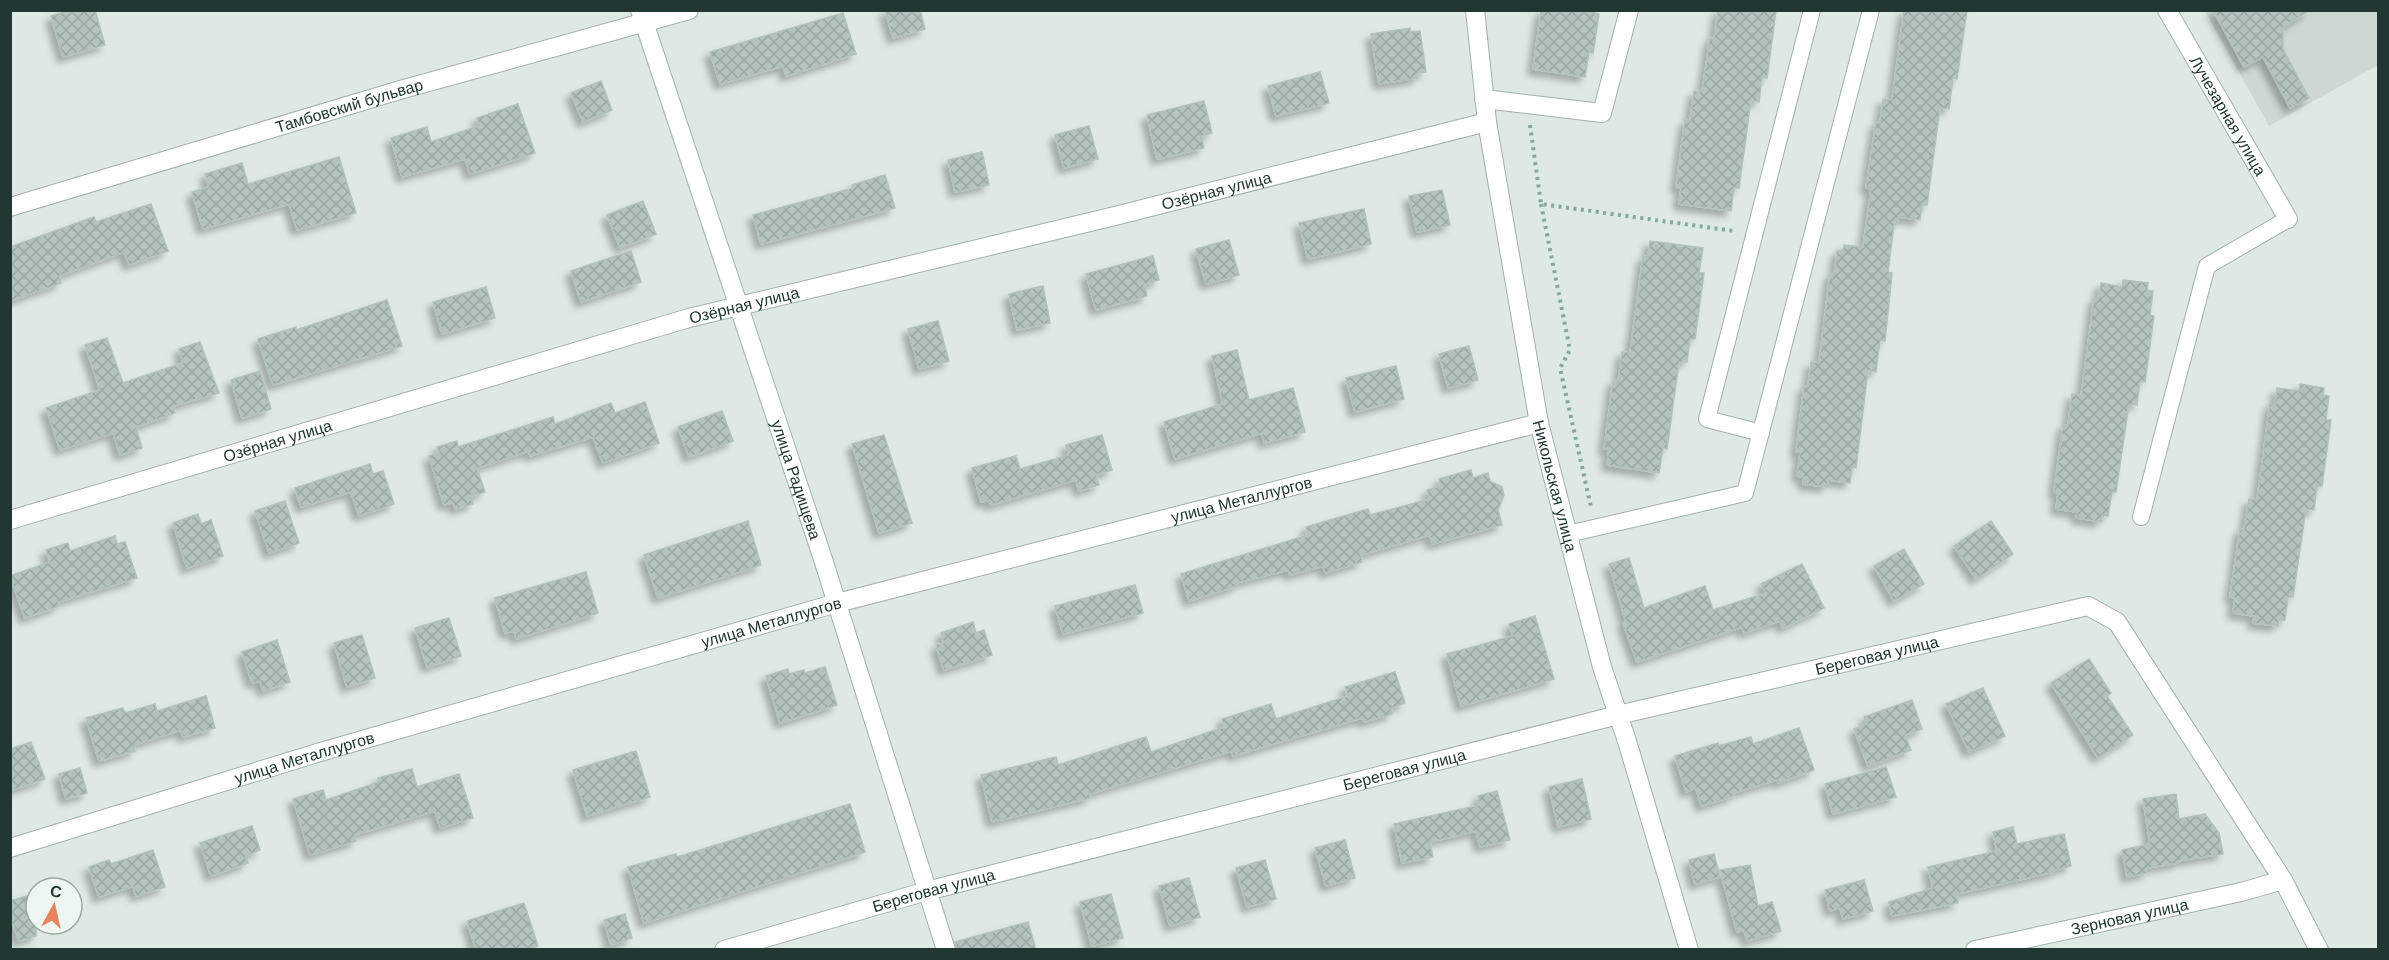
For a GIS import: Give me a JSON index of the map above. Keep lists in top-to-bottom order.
{
  "streets": {
    "street": [
      "Тамбовский бульвар",
      "Лучезарная улица",
      "Озёрная улица",
      "улица Радищева",
      "Никольская улица",
      "улица Металлургов",
      "Береговая улица",
      "Зерновая улица"
    ]
  },
  "crossings": [
    ["Тамбовский бульвар", "улица Радищева"],
    ["Озёрная улица", "улица Радищева"],
    ["Озёрная улица", "Никольская улица"],
    ["улица Радищева", "улица Металлургов"],
    ["улица Радищева", "Береговая улица"],
    ["Никольская улица", "улица Металлургов"],
    ["Никольская улица", "Береговая улица"],
    ["Береговая улица", "Зерновая улица"]
  ],
  "north": "top"
}
